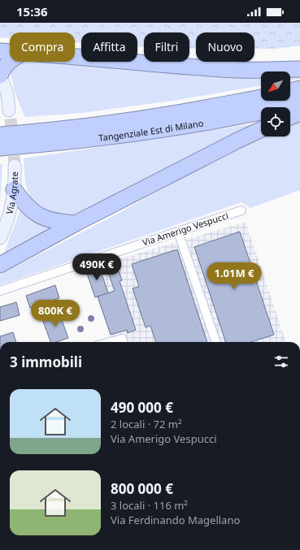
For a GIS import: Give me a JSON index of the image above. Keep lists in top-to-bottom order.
{
  "streets": {
    "highway": ["Tangenziale Est di Milano"],
    "street": ["Via Agrate", "Via Amerigo Vespucci"]
  },
  "north": "bottom left",
  "page": {
    "status": "15:36",
    "chip": [
      "Compra",
      "Affitta",
      "Filtri",
      "Nuovo"
    ],
    "price": ["490K €", "1.01M €", "800K €"],
    "heading": "3 immobili",
    "list": [
      {
        "name": "490 000 €",
        "note": "2 locali · 72 m² · Via Amerigo Vespucci"
      },
      {
        "name": "800 000 €",
        "note": "3 locali · 116 m² · Via Ferdinando Magellano"
      }
    ]
  }
}
